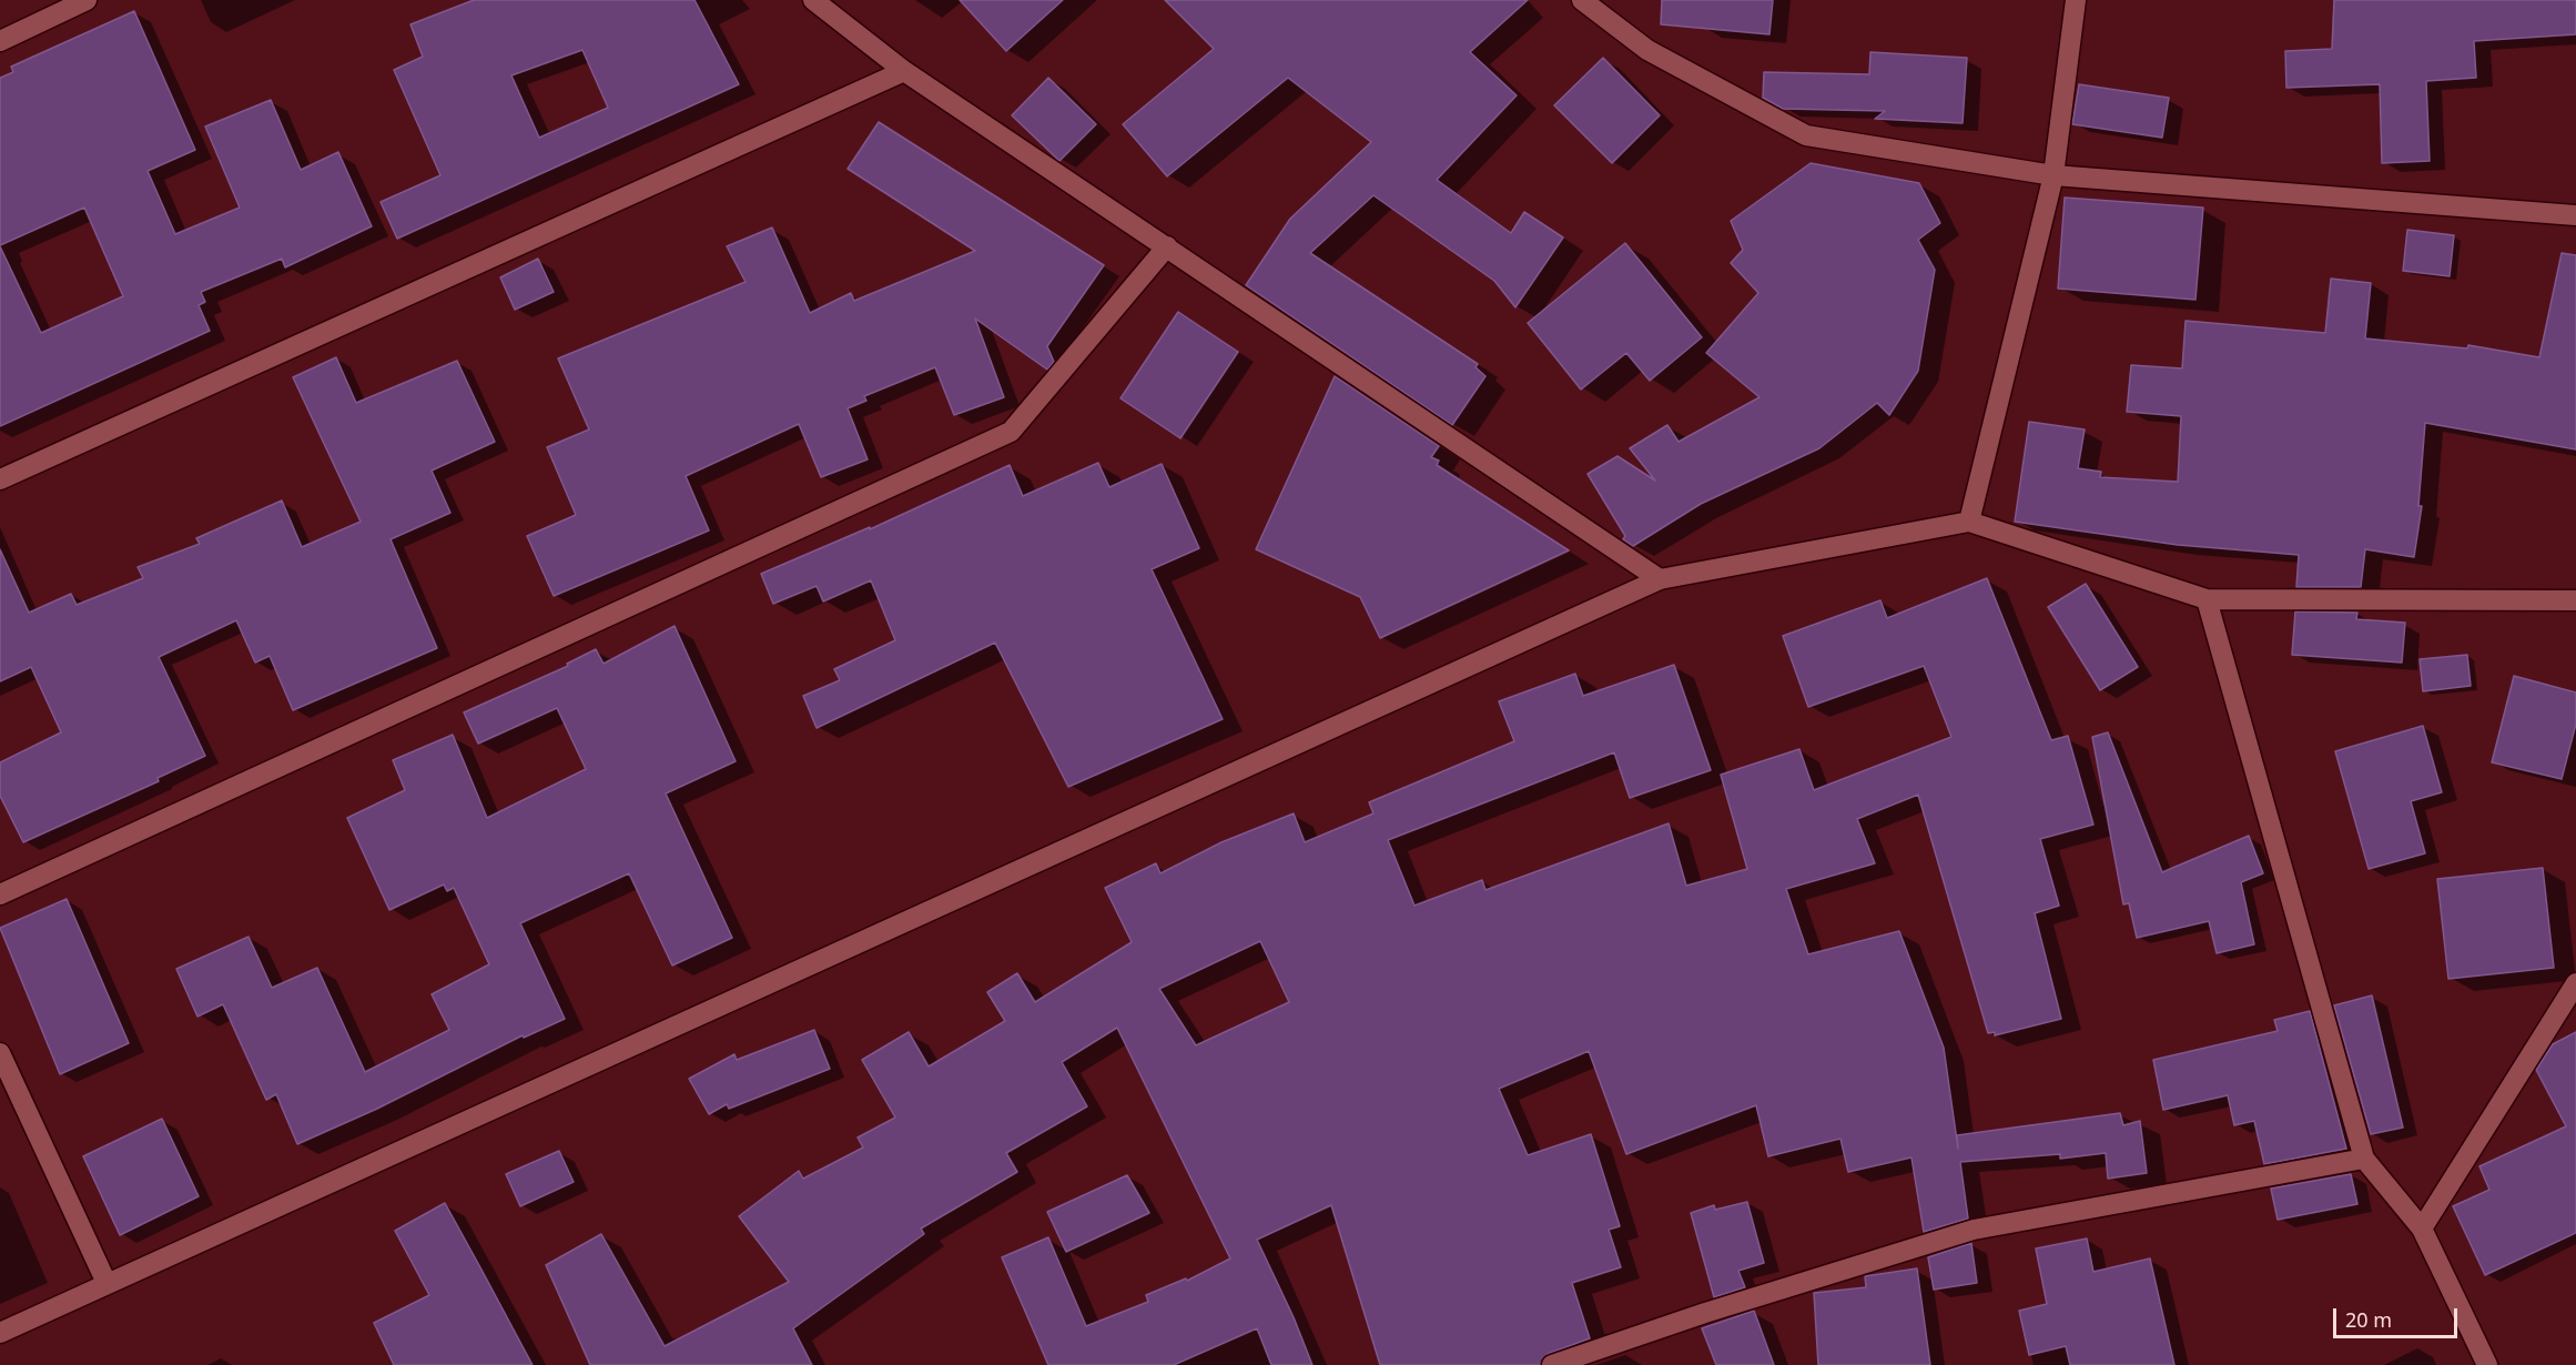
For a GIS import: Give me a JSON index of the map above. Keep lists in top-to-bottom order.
{
  "scale_bar": "20 m"
}
